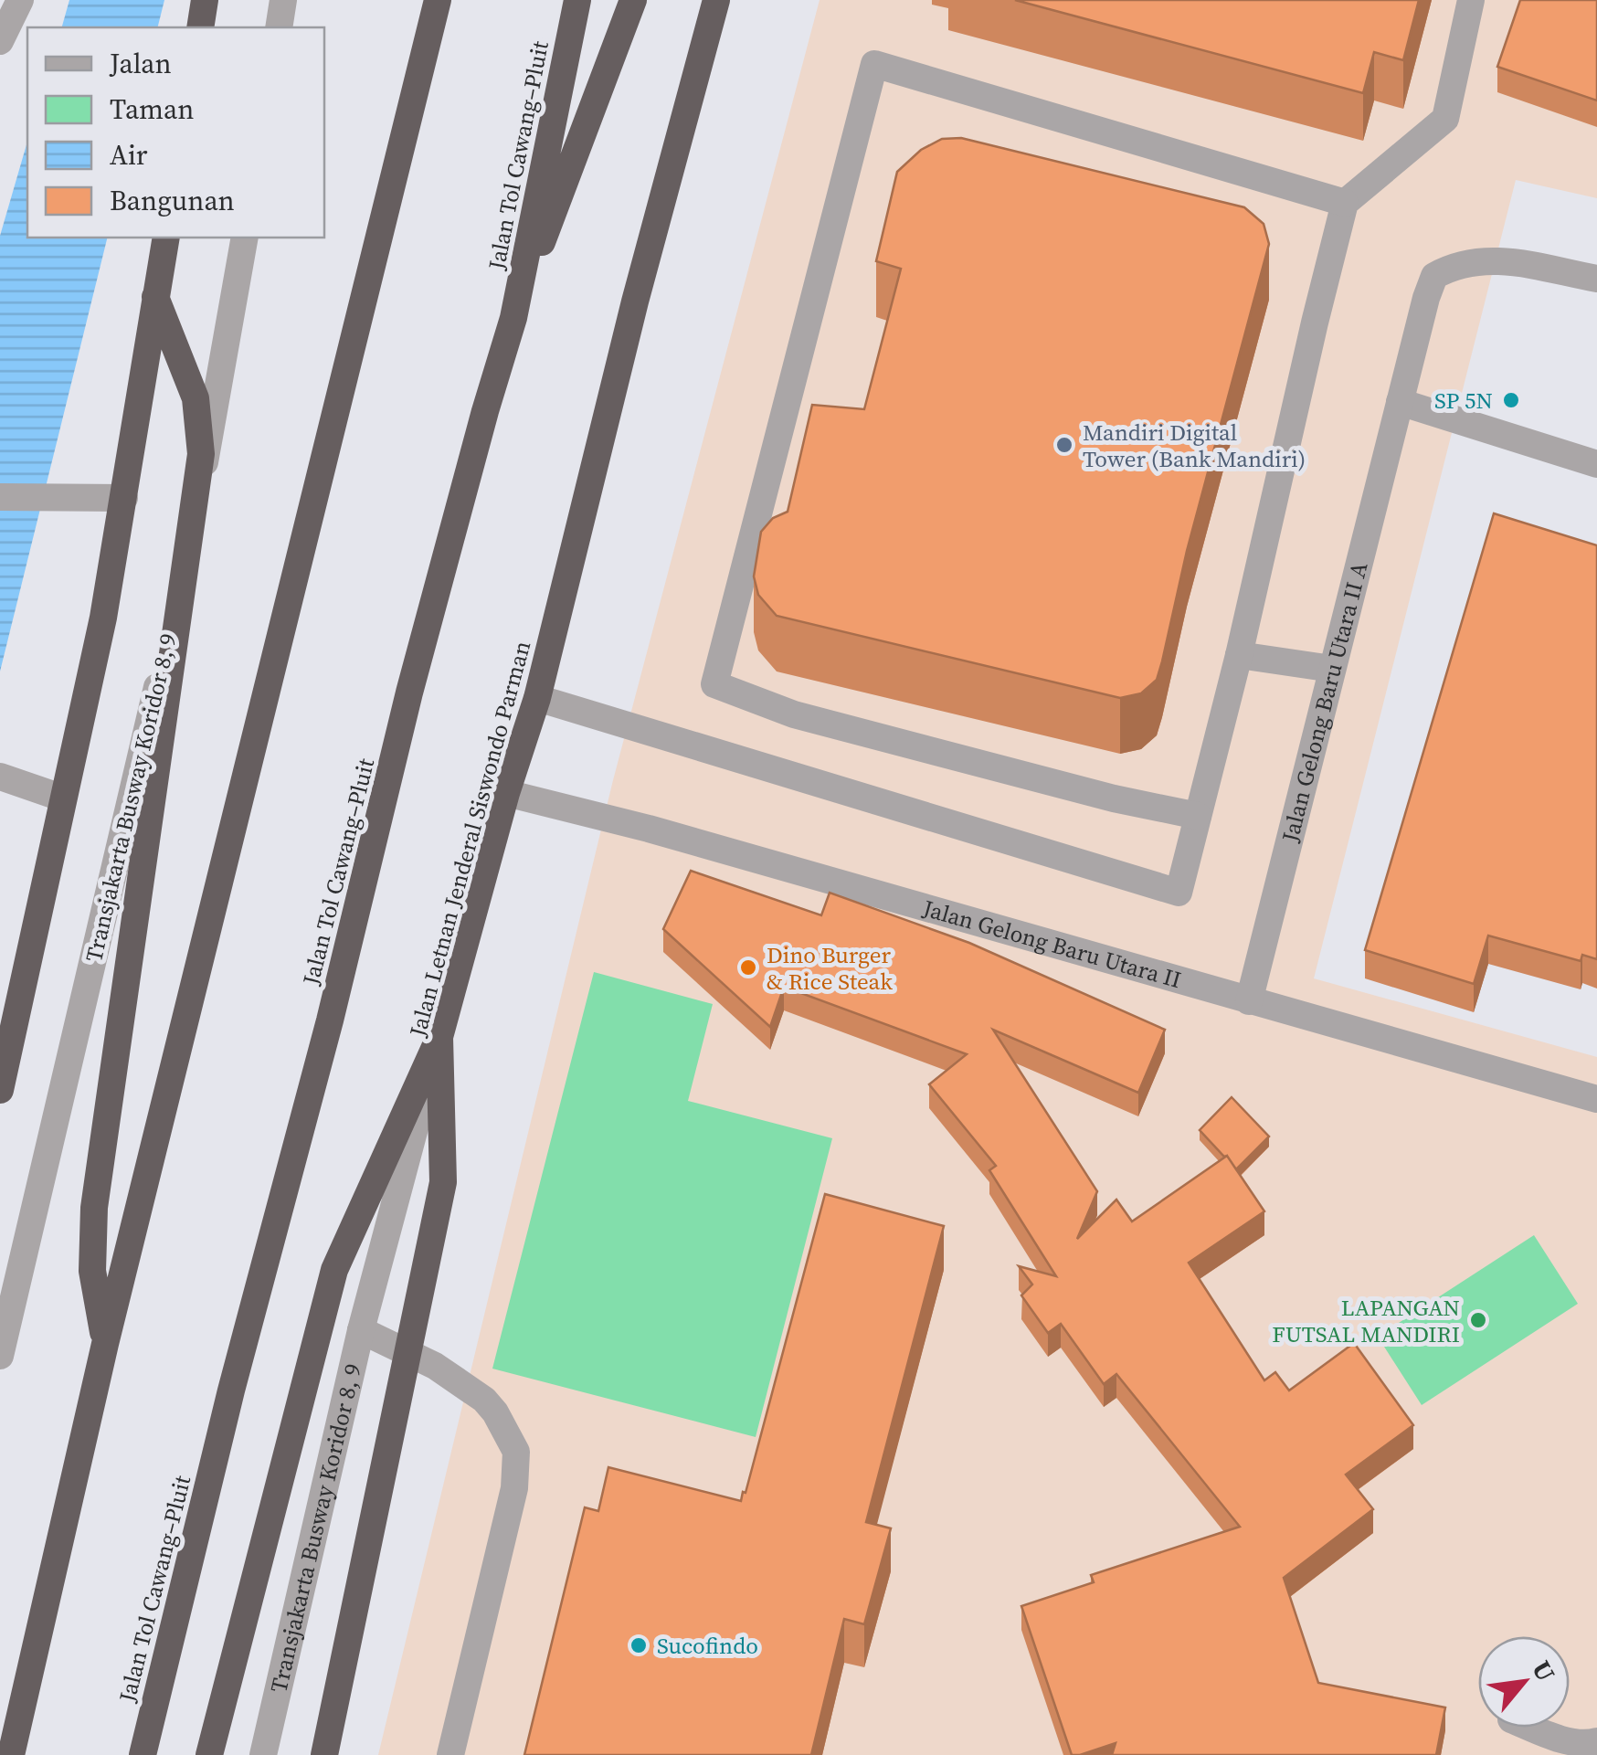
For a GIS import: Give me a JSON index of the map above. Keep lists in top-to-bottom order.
{
  "streets": {
    "highway": ["Jalan Tol Cawang–Pluit", "Jalan Letnan Jenderal Siswondo Parman"],
    "street": ["Jalan Gelong Baru Utara II A", "Transjakarta Busway Koridor 8, 9", "Jalan Gelong Baru Utara II"]
  },
  "crossings": [
    ["Jalan Gelong Baru Utara II A", "Jalan Gelong Baru Utara II"],
    ["Transjakarta Busway Koridor 8, 9", "Jalan Letnan Jenderal Siswondo Parman"],
    ["Jalan Letnan Jenderal Siswondo Parman", "Jalan Gelong Baru Utara II"]
  ],
  "places": [
    "SP 5N",
    "Mandiri Digital Tower (Bank Mandiri)",
    "Dino Burger & Rice Steak",
    "LAPANGAN FUTSAL MANDIRI",
    "Sucofindo"
  ],
  "legend": [
    "Jalan",
    "Taman",
    "Air",
    "Bangunan"
  ],
  "north": "top right"
}
